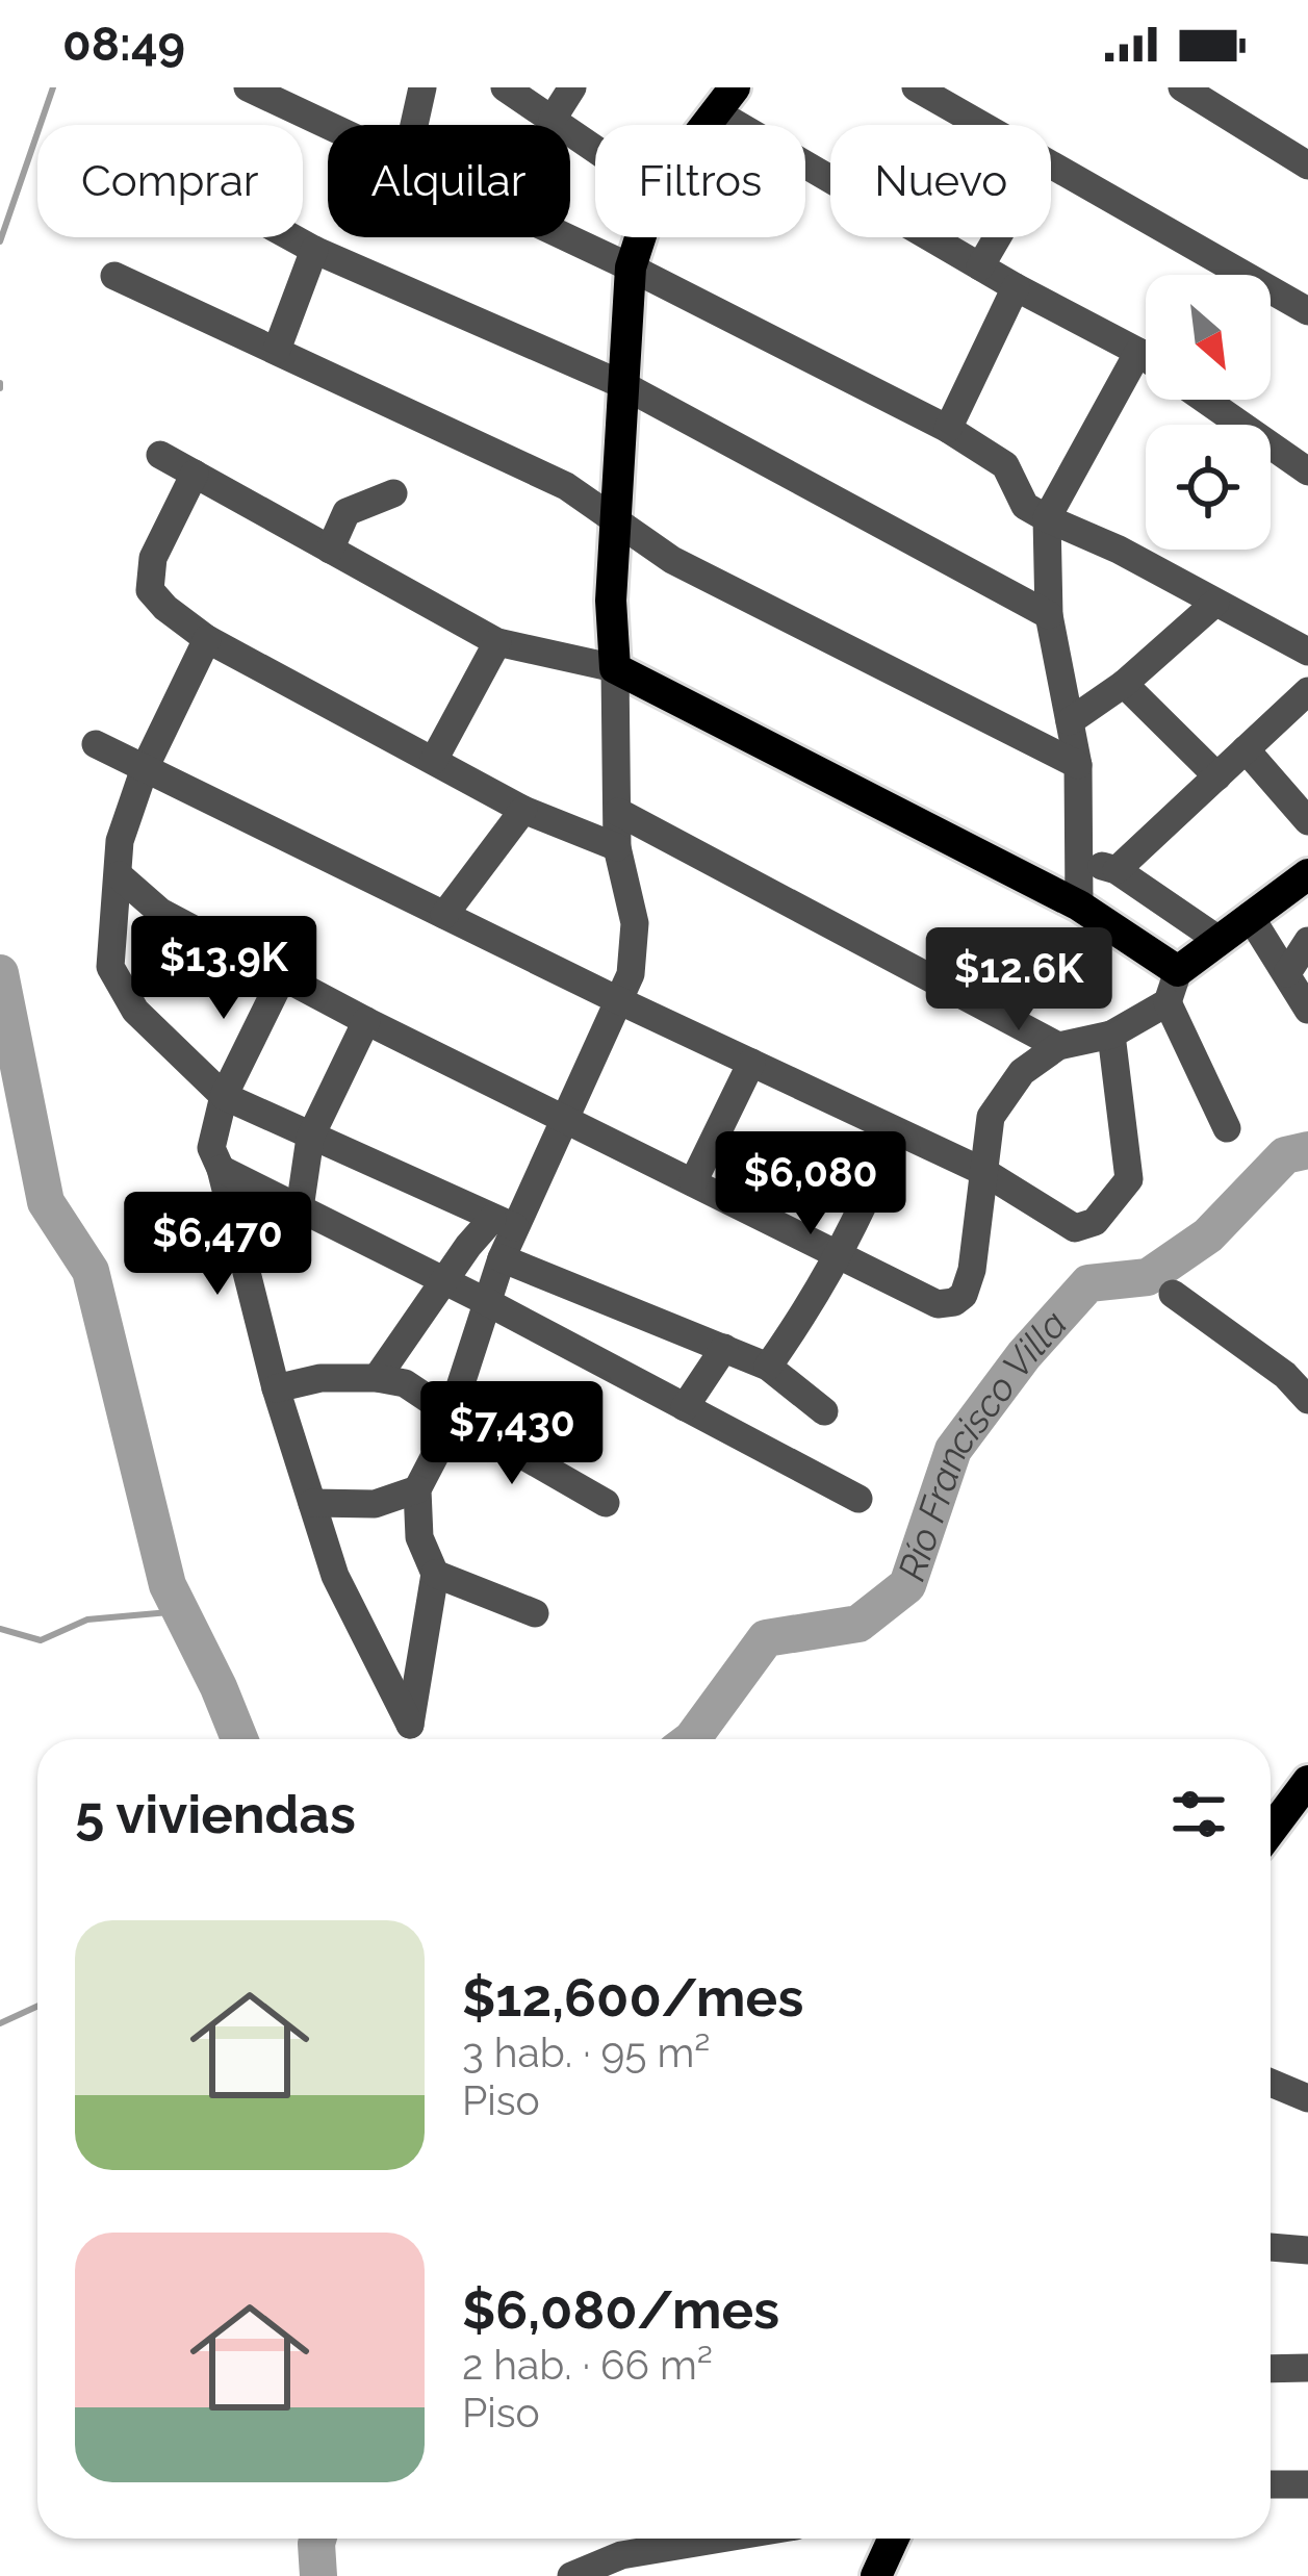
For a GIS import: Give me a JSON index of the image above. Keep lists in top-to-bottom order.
{
  "water": ["Río Francisco Villa"],
  "north": "bottom right",
  "page": {
    "status": "08:49",
    "chip": [
      "Comprar",
      "Alquilar",
      "Filtros",
      "Nuevo"
    ],
    "price": [
      "$13.9K",
      "$12.6K",
      "$6,080",
      "$6,470",
      "$7,430"
    ],
    "heading": "5 viviendas",
    "list": [
      {
        "name": "$12,600/mes",
        "note": "3 hab. · 95 m² · Piso"
      },
      {
        "name": "$6,080/mes",
        "note": "2 hab. · 66 m² · Piso"
      }
    ]
  }
}
